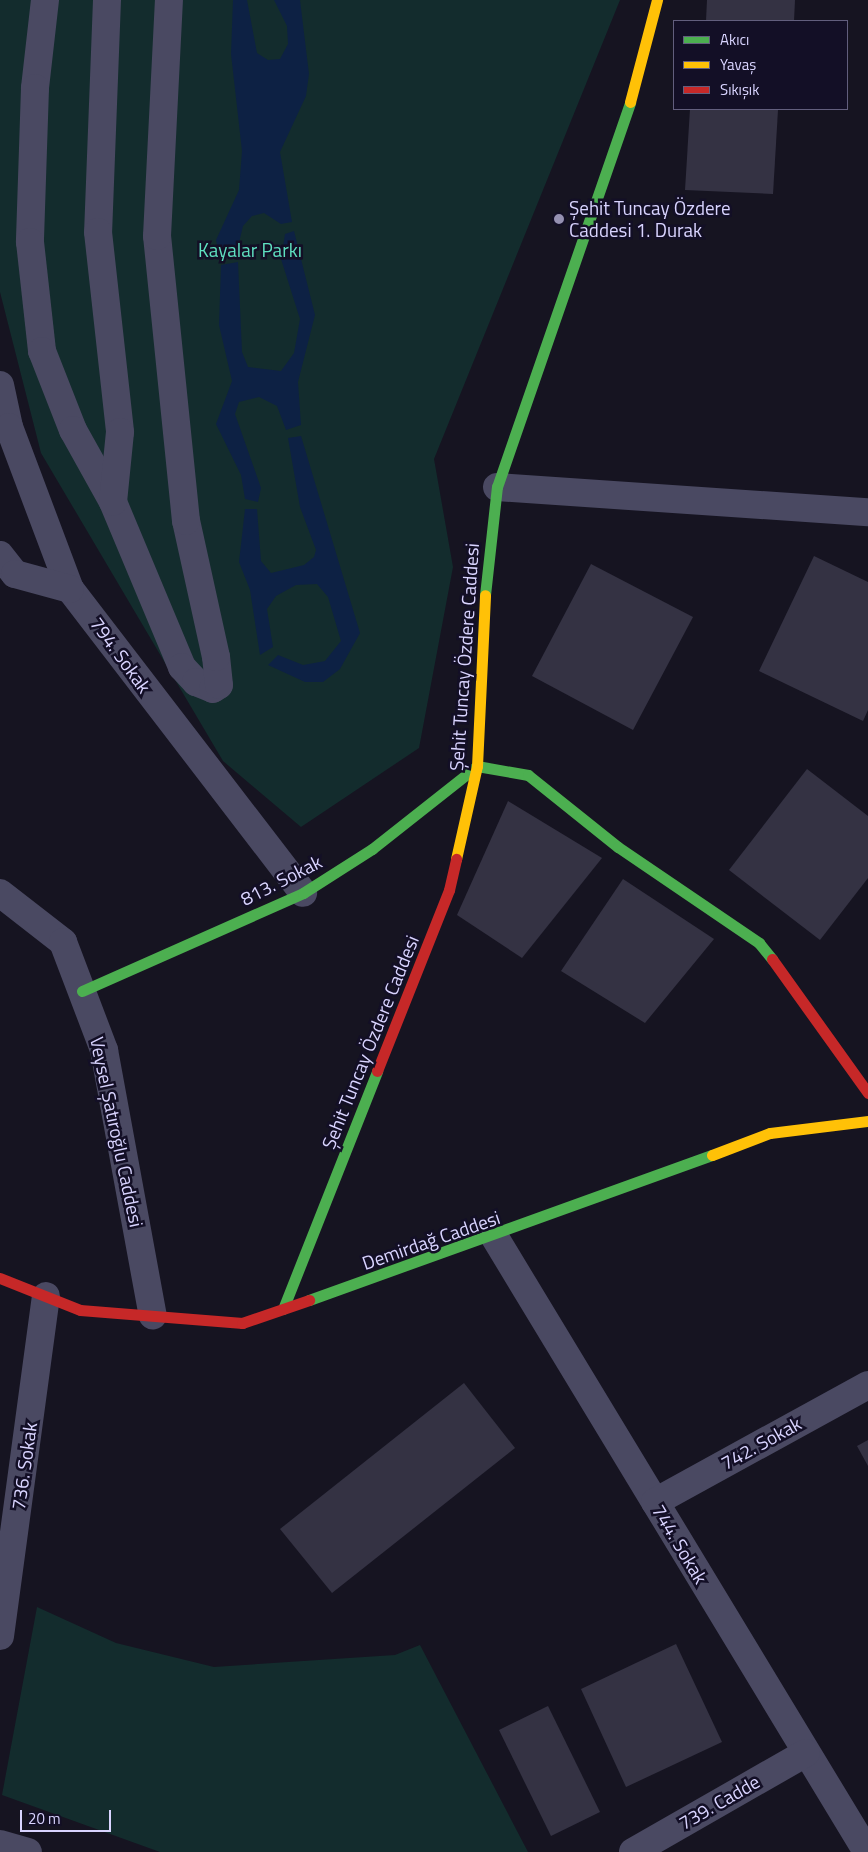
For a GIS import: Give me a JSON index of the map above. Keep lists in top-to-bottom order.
{
  "streets": {
    "street": [
      "794. Sokak",
      "Şehit Tuncay Özdere Caddesi",
      "813. Sokak",
      "Veysel Şatıroğlu Caddesi",
      "Demirdağ Caddesi",
      "742. Sokak",
      "736. Sokak",
      "744. Sokak",
      "739. Cadde"
    ]
  },
  "crossings": [
    ["794. Sokak", "813. Sokak"],
    ["Şehit Tuncay Özdere Caddesi", "813. Sokak"],
    ["Şehit Tuncay Özdere Caddesi", "Demirdağ Caddesi"],
    ["813. Sokak", "Veysel Şatıroğlu Caddesi"],
    ["Veysel Şatıroğlu Caddesi", "Demirdağ Caddesi"],
    ["Demirdağ Caddesi", "736. Sokak"],
    ["Demirdağ Caddesi", "744. Sokak"],
    ["742. Sokak", "744. Sokak"],
    ["744. Sokak", "739. Cadde"]
  ],
  "parks": ["Kayalar Parkı"],
  "places": ["Şehit Tuncay Özdere Caddesi 1. Durak"],
  "legend": ["Akıcı", "Yavaş", "Sıkışık"],
  "scale_bar": "20 m"
}
